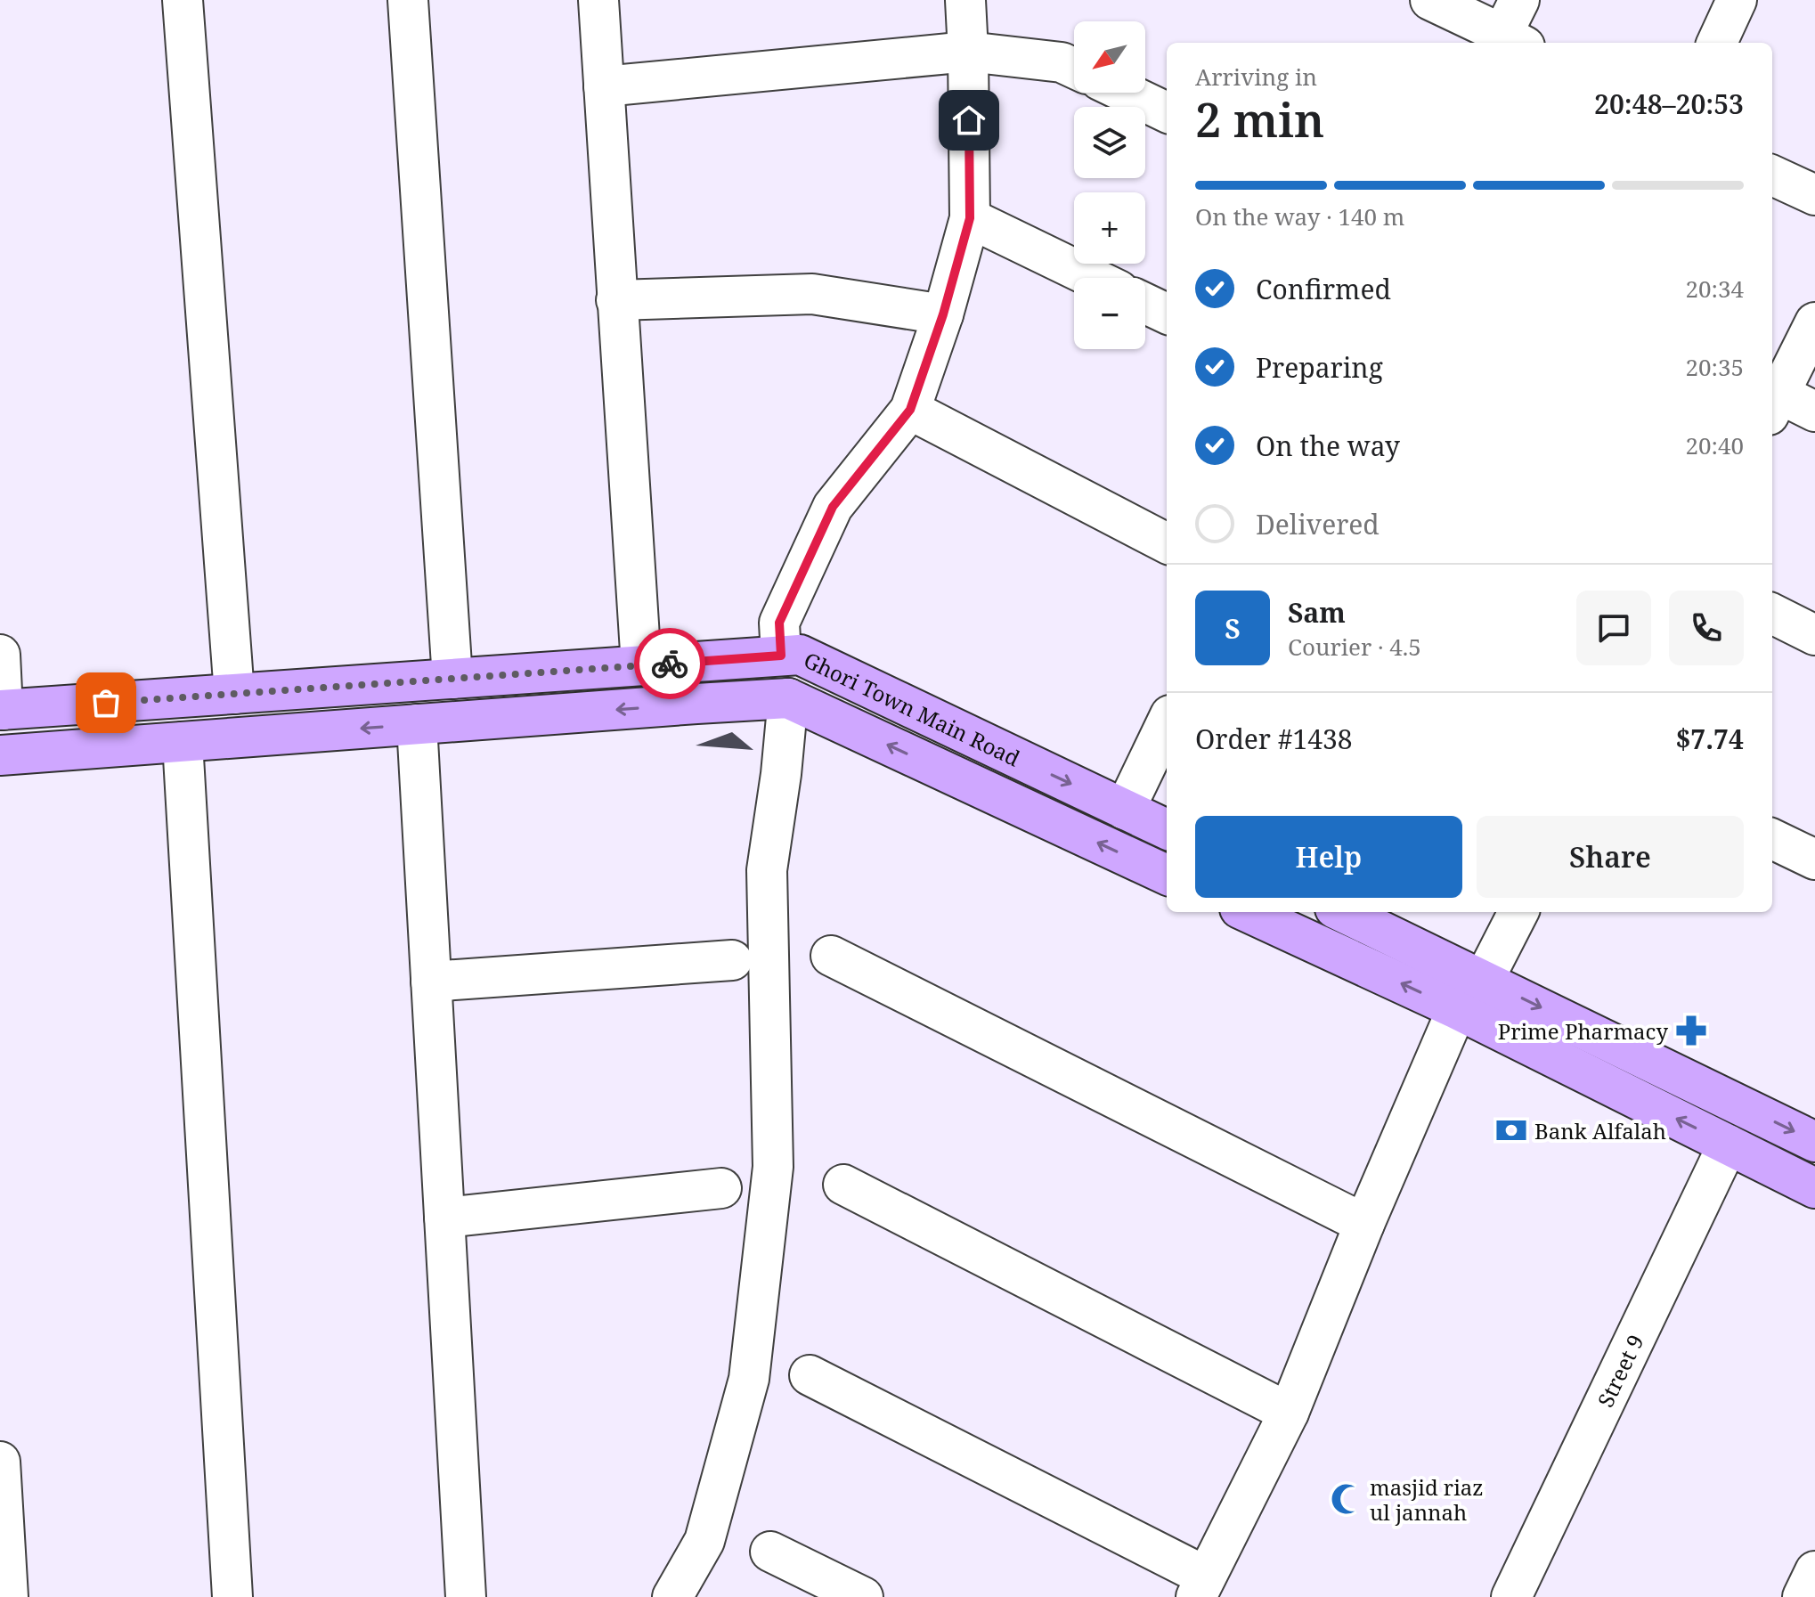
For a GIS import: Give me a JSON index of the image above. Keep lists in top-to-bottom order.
{
  "streets": {
    "street": ["Ghori Town Main Road", "Street 9"]
  },
  "places": {
    "pharmacy": ["Prime Pharmacy"],
    "bank": ["Bank Alfalah"],
    "mosque": ["masjid riaz ul jannah"]
  },
  "north": "bottom left",
  "page": {
    "map_buttons": ["+", "−"],
    "heading": ["2 min", "Arriving in", "20:48–20:53"],
    "panel": [
      "Sam",
      "Courier · 4.5",
      "Order #1438",
      "$7.74"
    ],
    "bar": "On the way · 140 m",
    "list": [
      ["Confirmed", "20:34"],
      ["Preparing", "20:35"],
      ["On the way", "20:40"],
      "Delivered"
    ],
    "round": "S",
    "buttons": ["Help", "Share"]
  }
}
